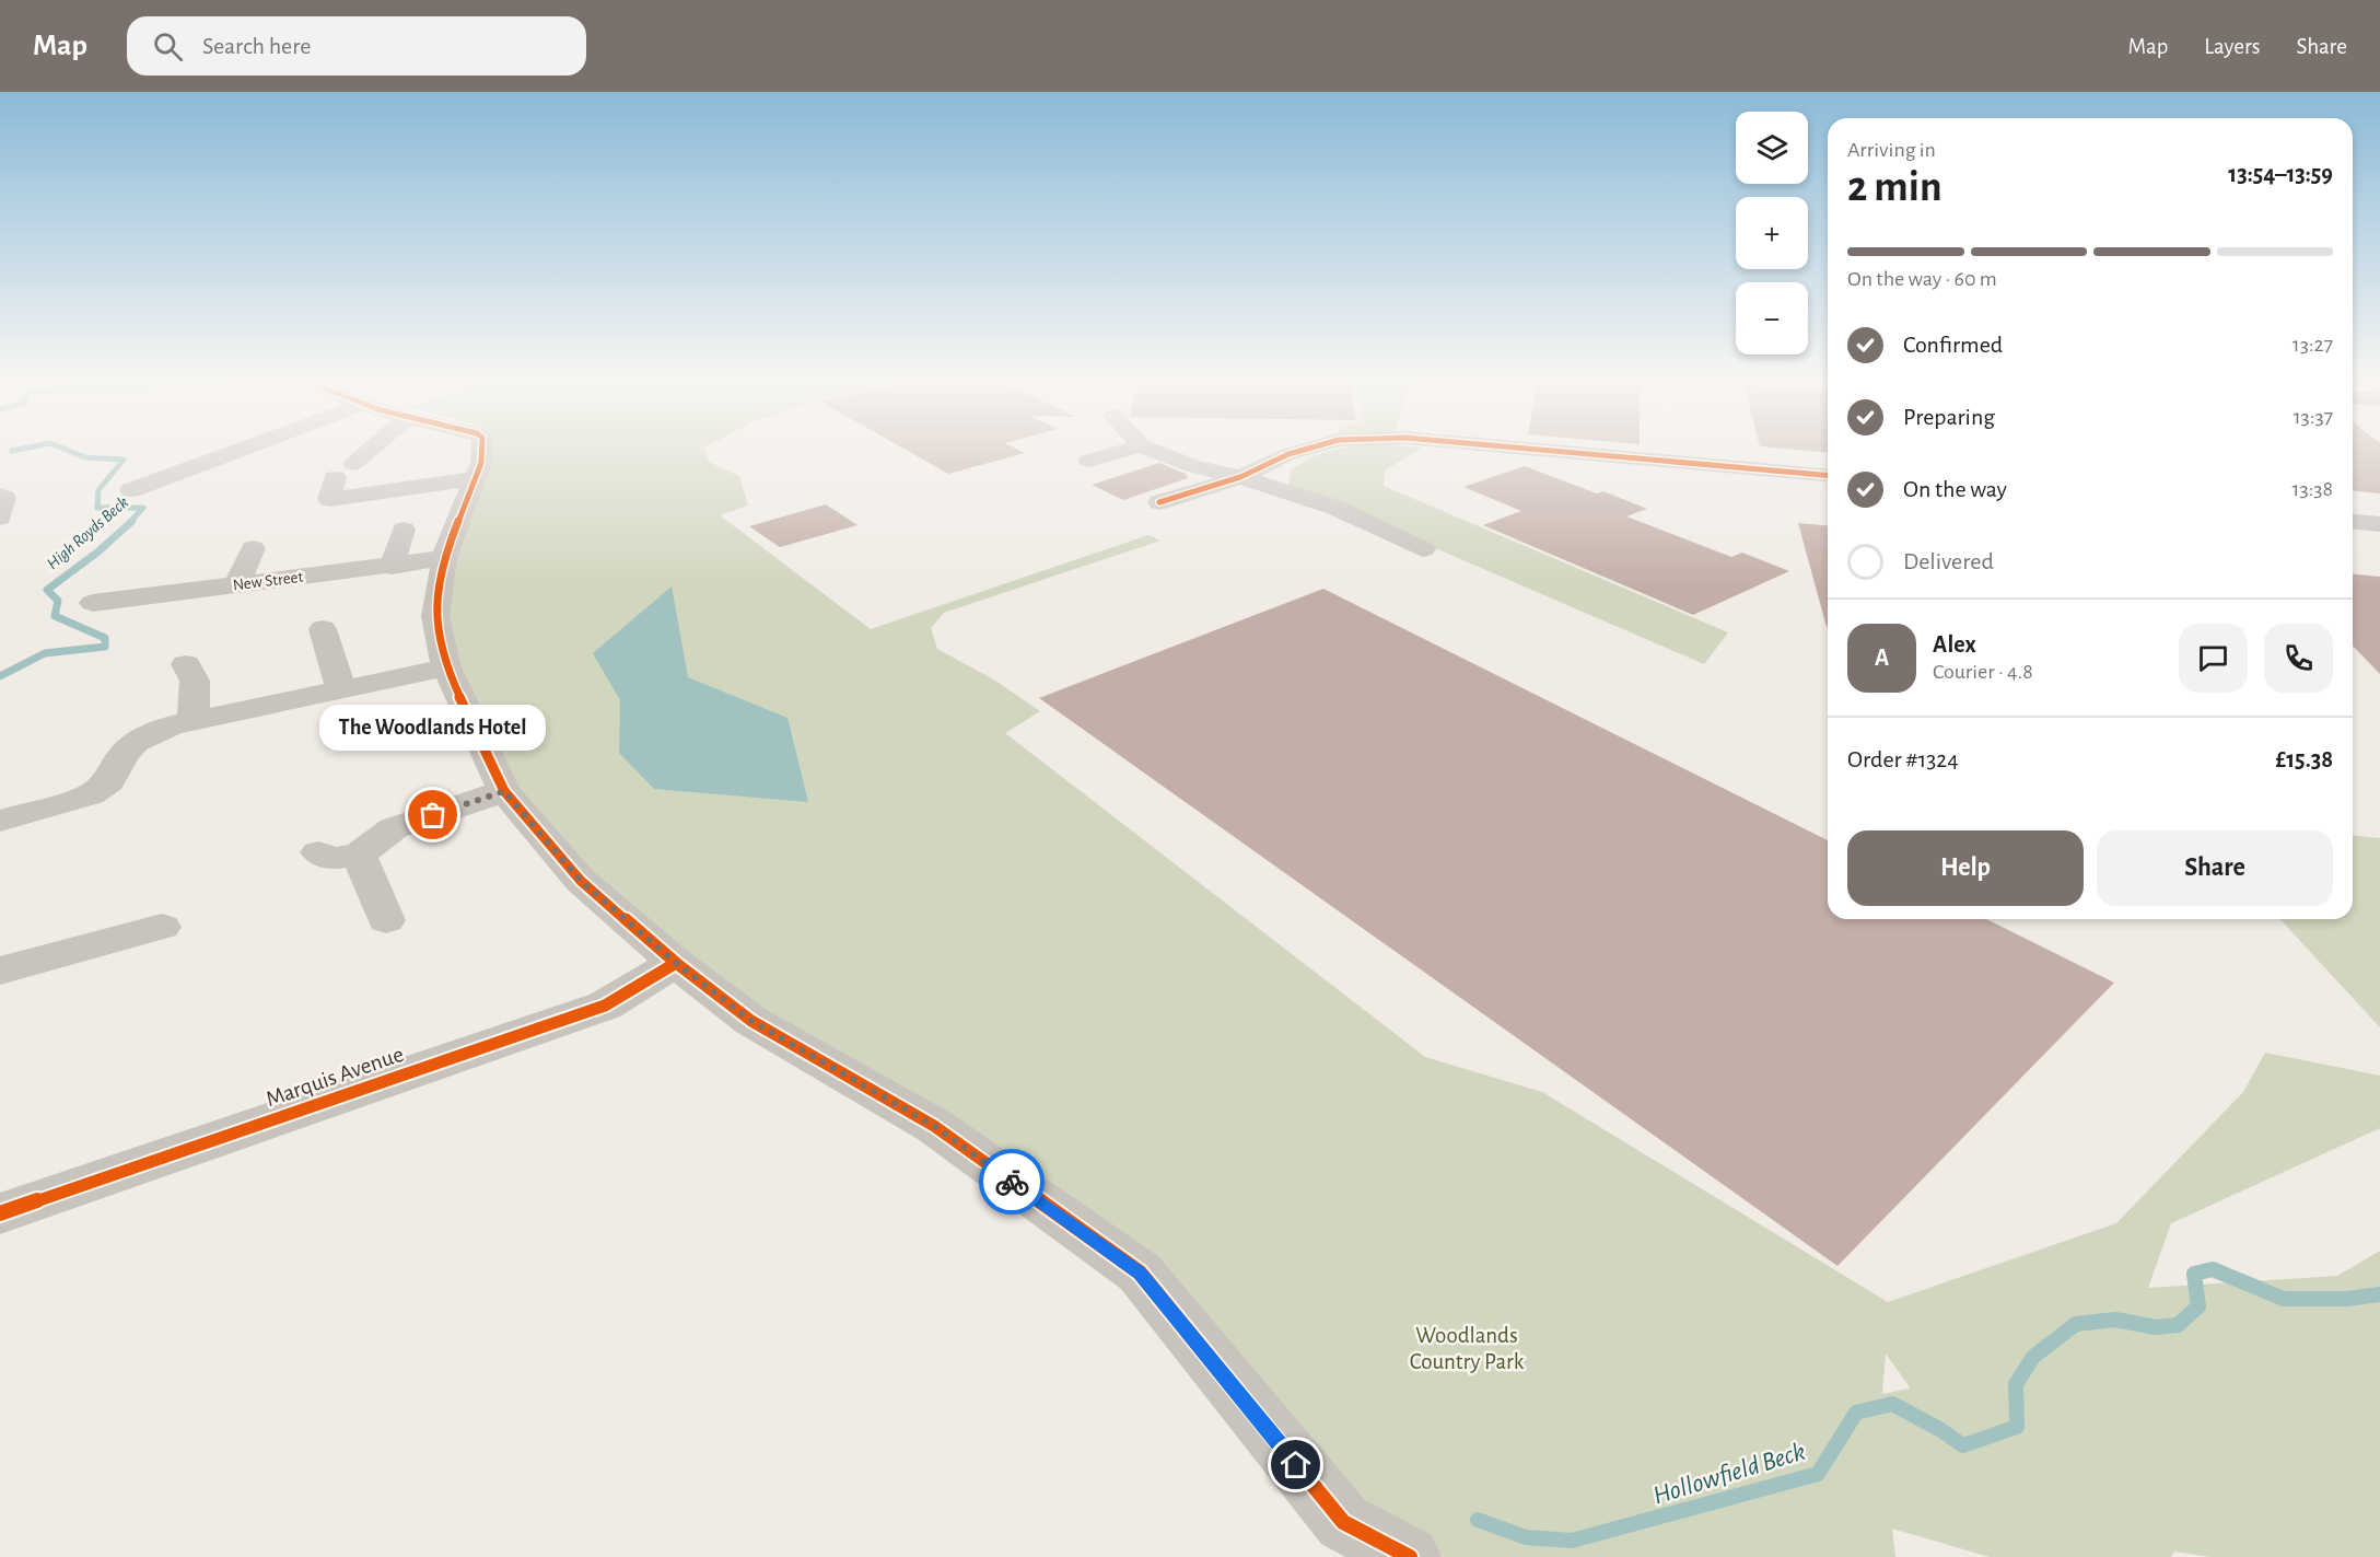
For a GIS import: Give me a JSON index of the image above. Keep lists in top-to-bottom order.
{
  "streets": {
    "street": ["New Street", "Marquis Avenue"]
  },
  "water": ["High Royds Beck", "Hollowfield Beck"],
  "parks": ["Woodlands Country Park"],
  "places": ["The Woodlands Hotel"],
  "page": {
    "header": "Map",
    "search": "Search here",
    "nav": ["Map", "Layers", "Share"],
    "map_buttons": ["+", "−"],
    "heading": ["2 min", "Arriving in", "13:54–13:59"],
    "panel": [
      "Alex",
      "Courier · 4.8",
      "Order #1324",
      "£15.38"
    ],
    "bar": "On the way · 60 m",
    "list": [
      ["Confirmed", "13:27"],
      ["Preparing", "13:37"],
      ["On the way", "13:38"],
      "Delivered"
    ],
    "round": "A",
    "bubble": "The Woodlands Hotel",
    "buttons": ["Help", "Share"]
  }
}
